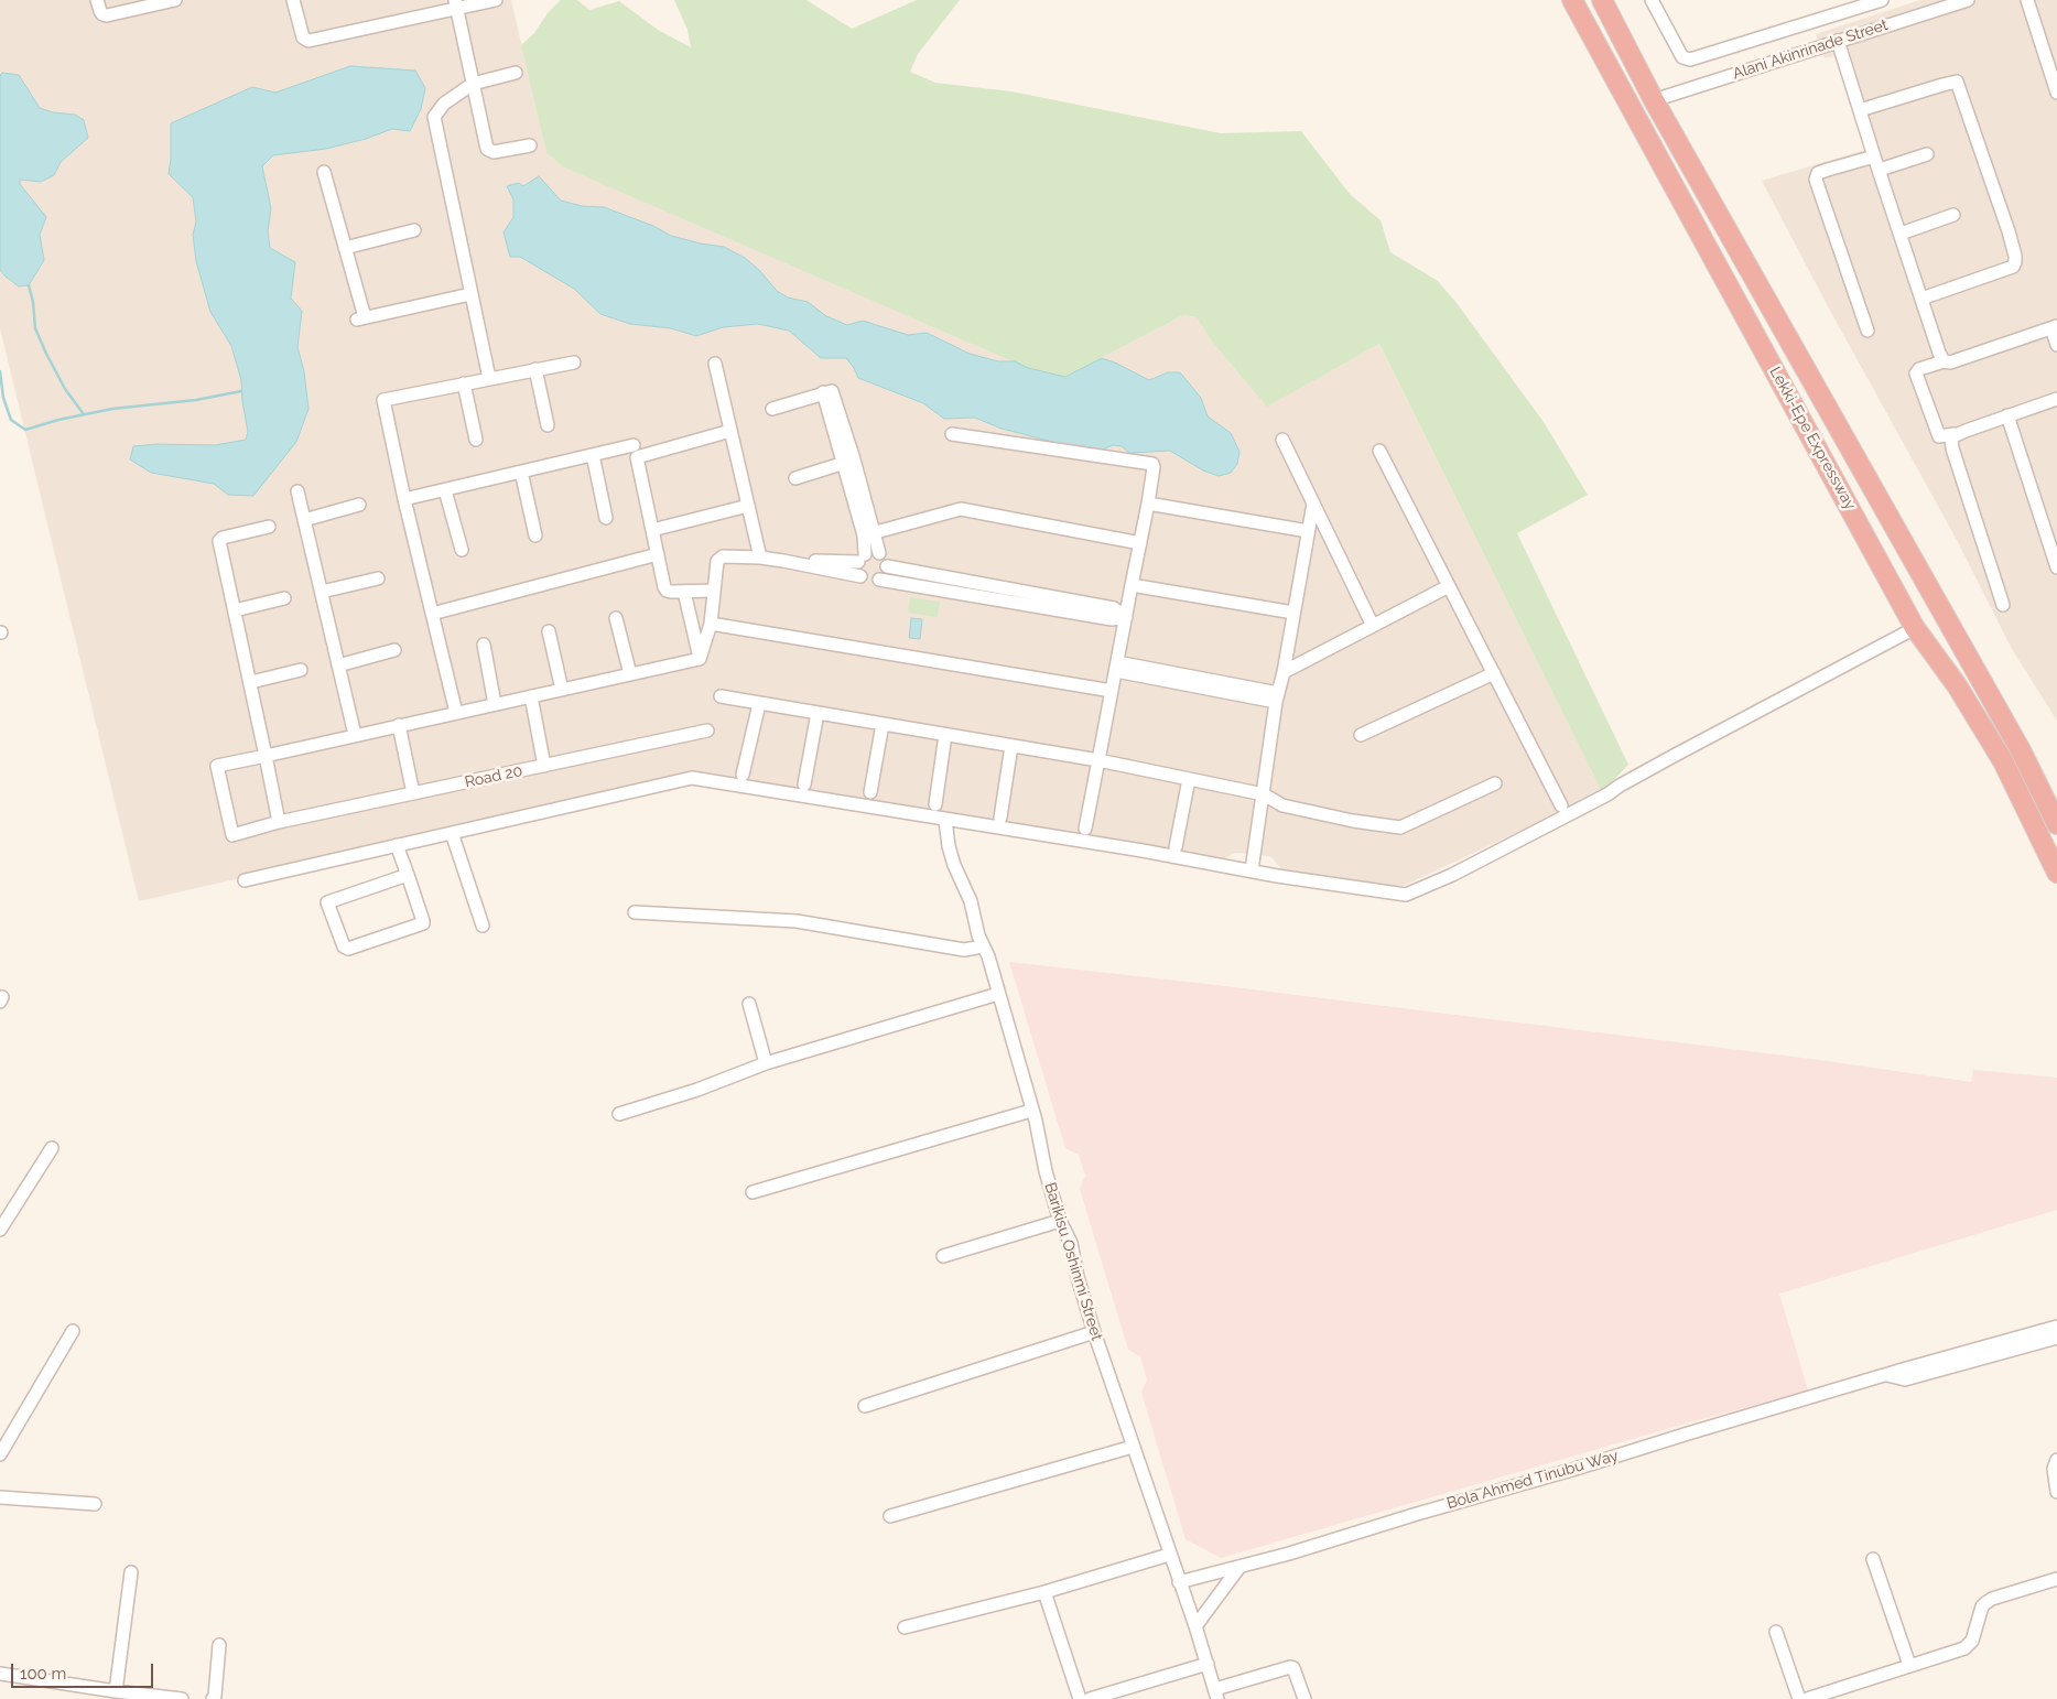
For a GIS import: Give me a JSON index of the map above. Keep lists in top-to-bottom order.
{
  "streets": {
    "highway": ["Lekki-Epe Expressway"],
    "street": [
      "Alani Akinrinade Street",
      "Road 20",
      "Barikisu Oshinmi Street",
      "Bola Ahmed Tinubu Way"
    ]
  },
  "crossings": [
    ["Alani Akinrinade Street", "Lekki-Epe Expressway"],
    ["Barikisu Oshinmi Street", "Bola Ahmed Tinubu Way"]
  ],
  "scale_bar": "100 m"
}
